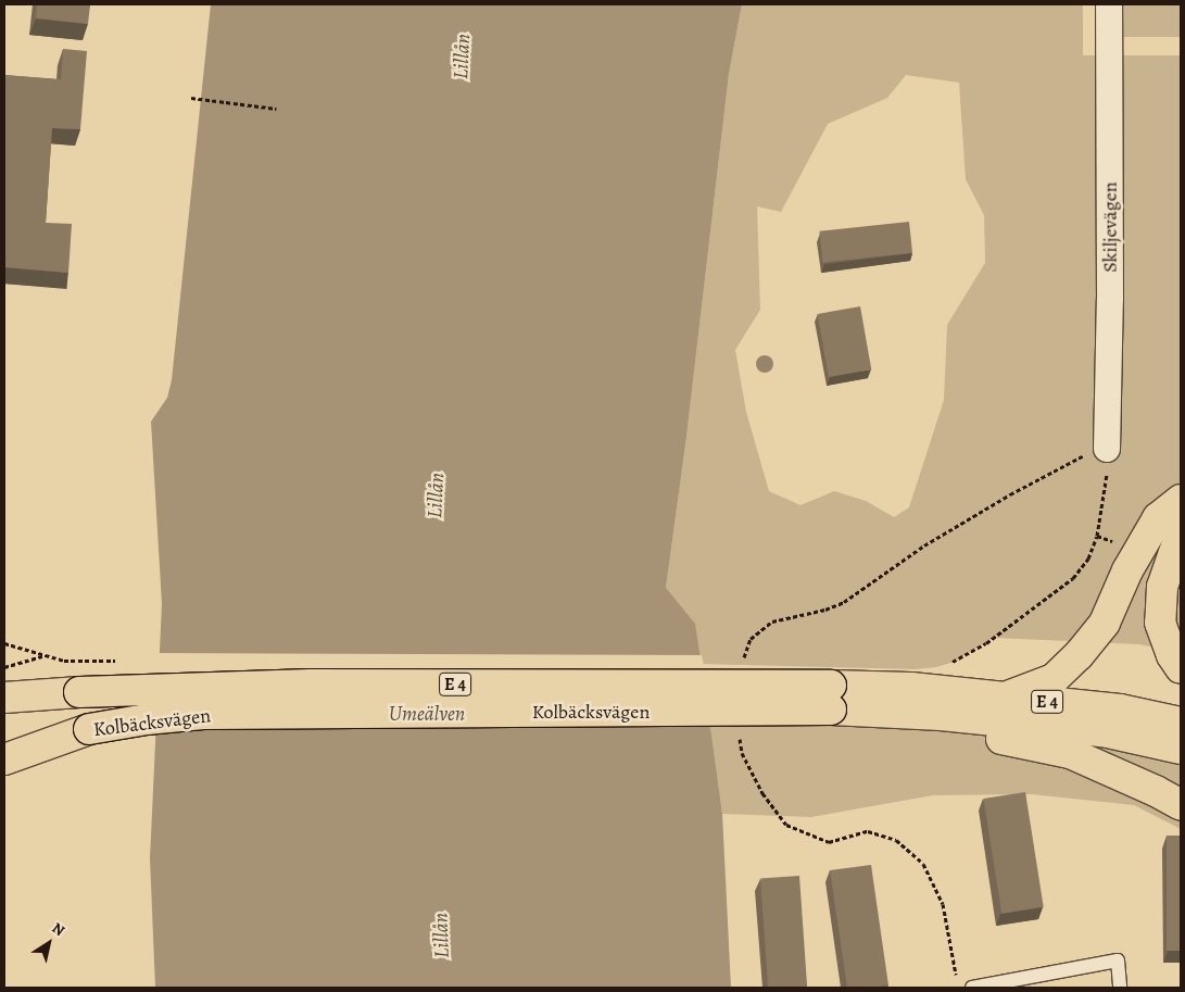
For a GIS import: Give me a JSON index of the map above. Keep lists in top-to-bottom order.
{
  "streets": {
    "highway": ["E 4", "Kolbäcksvägen"],
    "street": ["Skiljevägen"]
  },
  "water": ["Lillån", "Umeälven"],
  "north": "top right"
}
